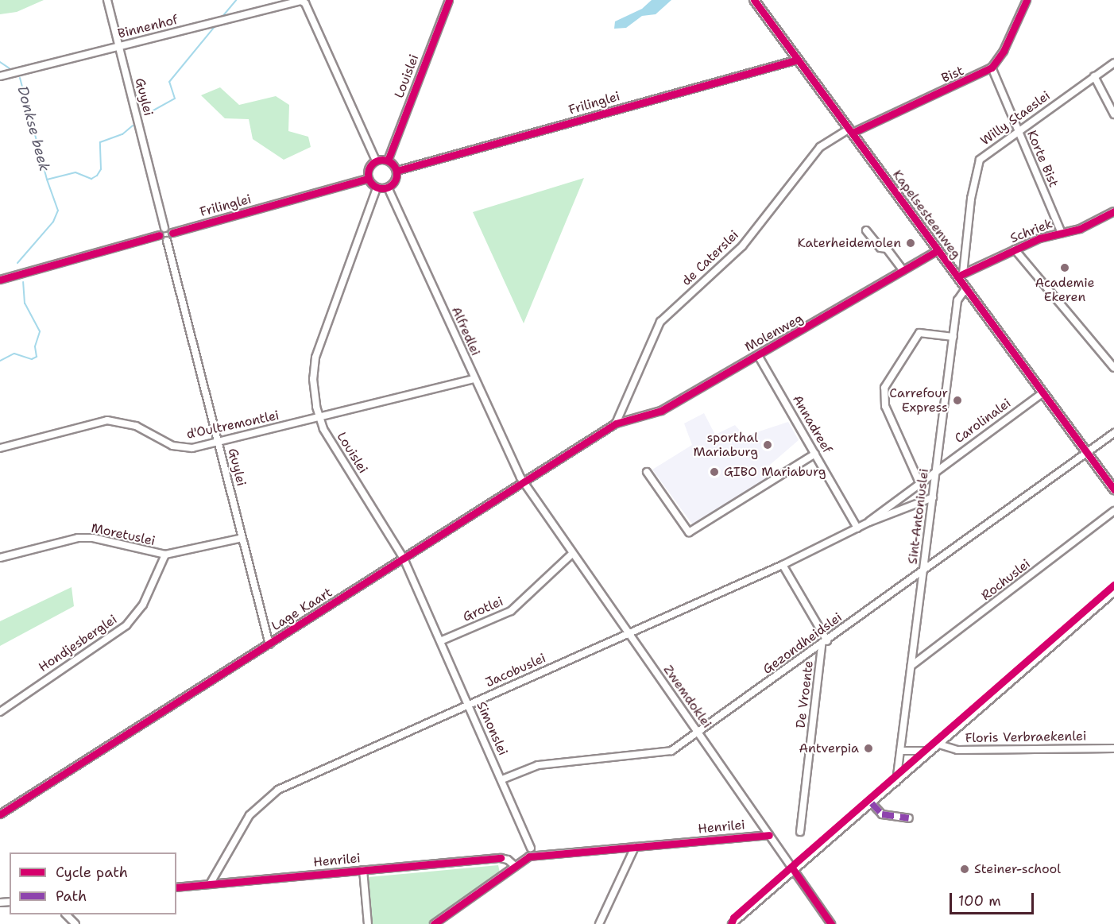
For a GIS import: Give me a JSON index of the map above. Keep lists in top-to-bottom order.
{
  "streets": {
    "main road": ["Kapelsesteenweg"],
    "street": [
      "Binnenhof",
      "Bist",
      "Louislei",
      "Guylei",
      "Frilinglei",
      "Willy Staeslei",
      "Korte Bist",
      "Schriek",
      "de Caterslei",
      "Alfredlei",
      "Molenweg",
      "Carolinalei",
      "Annadreef",
      "d'Oultremontlei",
      "Sint-Antoniuslei",
      "Moretuslei",
      "Rochuslei",
      "Lage Kaart",
      "Grotlei",
      "Hondjesberglei",
      "Gezondheidslei",
      "Jacobuslei",
      "De Vroente",
      "Zwemdoklei",
      "Simonslei",
      "Floris Verbraekenlei",
      "Henrilei"
    ]
  },
  "crossings": [
    ["Binnenhof", "Louislei"],
    ["Binnenhof", "Guylei"],
    ["Binnenhof", "Frilinglei"],
    ["Binnenhof", "Alfredlei"],
    ["Bist", "Korte Bist"],
    ["Bist", "Kapelsesteenweg"],
    ["Bist", "de Caterslei"],
    ["Louislei", "Frilinglei"],
    ["Louislei", "Alfredlei"],
    ["Louislei", "d'Oultremontlei"],
    ["Louislei", "Lage Kaart"],
    ["Louislei", "Simonslei"],
    ["Guylei", "d'Oultremontlei"],
    ["Guylei", "Moretuslei"],
    ["Guylei", "Lage Kaart"],
    ["Frilinglei", "Kapelsesteenweg"],
    ["Frilinglei", "Alfredlei"],
    ["Willy Staeslei", "Korte Bist"],
    ["Willy Staeslei", "Kapelsesteenweg"],
    ["Willy Staeslei", "Schriek"],
    ["Korte Bist", "Schriek"],
    ["Kapelsesteenweg", "Schriek"],
    ["Kapelsesteenweg", "de Caterslei"],
    ["Kapelsesteenweg", "Molenweg"],
    ["Kapelsesteenweg", "Carolinalei"],
    ["Kapelsesteenweg", "Sint-Antoniuslei"],
    ["Kapelsesteenweg", "Gezondheidslei"],
    ["de Caterslei", "Molenweg"],
    ["de Caterslei", "Lage Kaart"],
    ["Alfredlei", "d'Oultremontlei"],
    ["Alfredlei", "Lage Kaart"],
    ["Alfredlei", "Zwemdoklei"],
    ["Molenweg", "Annadreef"],
    ["Molenweg", "Lage Kaart"],
    ["Carolinalei", "Sint-Antoniuslei"],
    ["Carolinalei", "Jacobuslei"],
    ["Annadreef", "Jacobuslei"],
    ["Sint-Antoniuslei", "Rochuslei"],
    ["Sint-Antoniuslei", "Gezondheidslei"],
    ["Sint-Antoniuslei", "Jacobuslei"],
    ["Moretuslei", "Hondjesberglei"],
    ["Lage Kaart", "Zwemdoklei"],
    ["Lage Kaart", "Simonslei"],
    ["Grotlei", "Zwemdoklei"],
    ["Grotlei", "Simonslei"],
    ["Gezondheidslei", "De Vroente"],
    ["Gezondheidslei", "Zwemdoklei"],
    ["Gezondheidslei", "Simonslei"],
    ["Jacobuslei", "Zwemdoklei"],
    ["Jacobuslei", "Simonslei"],
    ["Jacobuslei", "Henrilei"],
    ["Zwemdoklei", "Henrilei"]
  ],
  "water": ["Donkse beek"],
  "places": [
    "Katerheidemolen",
    "Academie Ekeren",
    "Carrefour Express",
    "sporthal Mariaburg",
    "GIBO Mariaburg",
    "Antverpia",
    "Steiner-school"
  ],
  "legend": ["Cycle path", "Path"],
  "scale_bar": "100 m"
}
